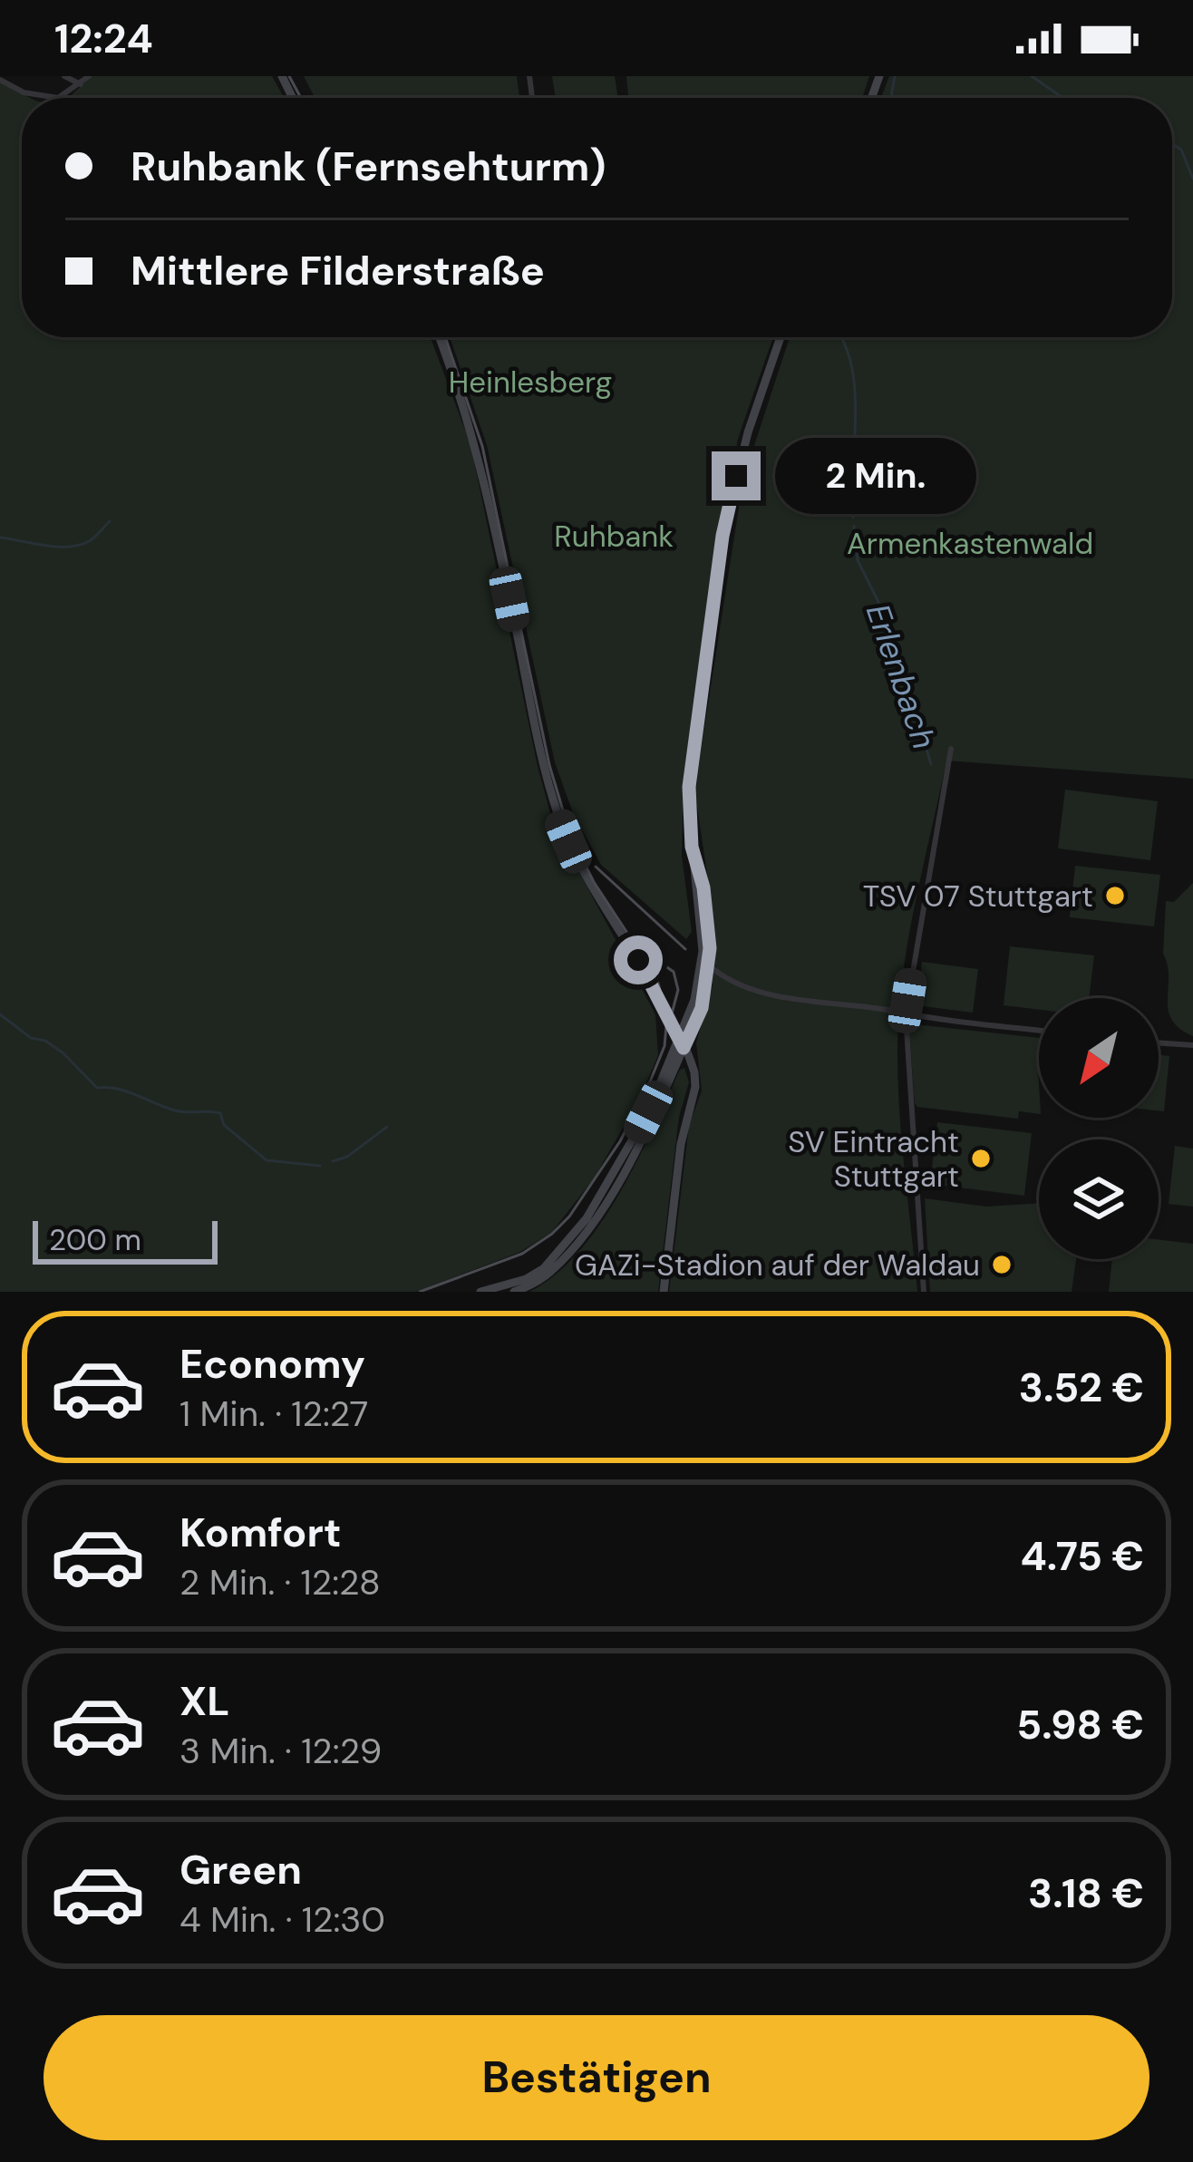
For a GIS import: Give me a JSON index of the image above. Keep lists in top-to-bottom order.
{
  "water": ["Erlenbach"],
  "parks": ["Heinlesberg", "Ruhbank", "Armenkastenwald"],
  "places": ["TSV 07 Stuttgart", "SV Eintracht Stuttgart", "GAZi-Stadion auf der Waldau"],
  "scale_bar": "200 m",
  "north": "bottom left",
  "page": {
    "status": "12:24",
    "banner": ["Ruhbank (Fernsehturm)", "Mittlere Filderstraße"],
    "bubble": "2 Min.",
    "scale": "200 m",
    "list": [
      {
        "name": "Economy",
        "note": "1 Min. · 12:27",
        "value": "3.52 €"
      },
      {
        "name": "Komfort",
        "note": "2 Min. · 12:28",
        "value": "4.75 €"
      },
      {
        "name": "XL",
        "note": "3 Min. · 12:29",
        "value": "5.98 €"
      },
      {
        "name": "Green",
        "note": "4 Min. · 12:30",
        "value": "3.18 €"
      }
    ],
    "buttons": "Bestätigen"
  }
}
